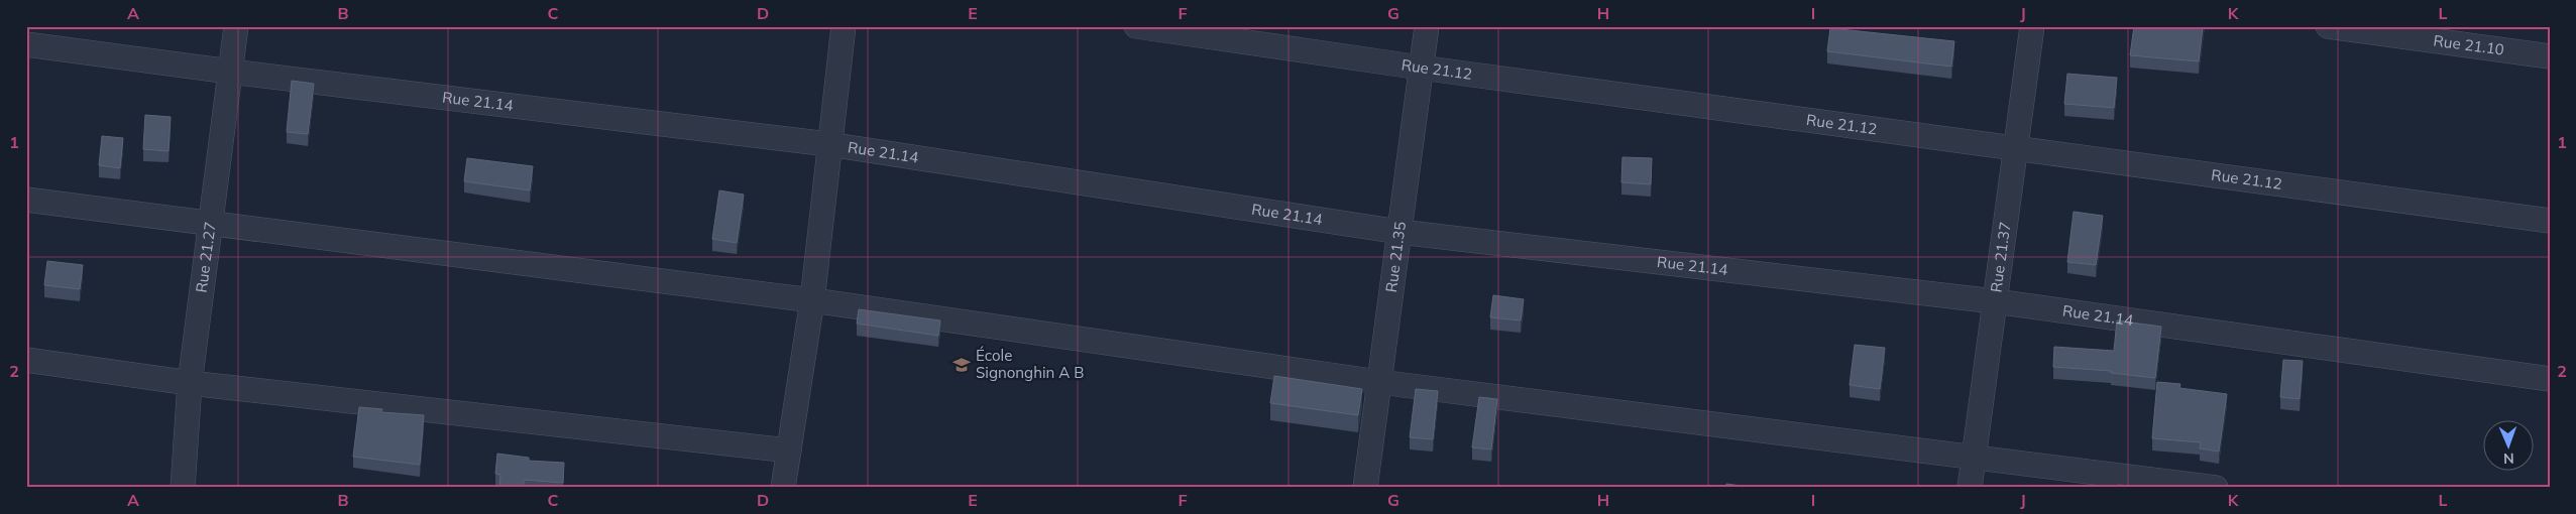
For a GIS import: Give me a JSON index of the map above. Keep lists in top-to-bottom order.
{
  "streets": {
    "street": [
      "Rue 21.10",
      "Rue 21.12",
      "Rue 21.14",
      "Rue 21.27",
      "Rue 21.35",
      "Rue 21.37"
    ]
  },
  "crossings": [
    ["Rue 21.12", "Rue 21.35"],
    ["Rue 21.12", "Rue 21.37"],
    ["Rue 21.14", "Rue 21.27"],
    ["Rue 21.14", "Rue 21.35"],
    ["Rue 21.14", "Rue 21.37"]
  ],
  "places": {
    "school or university": ["École Signonghin A B"]
  },
  "north": "bottom",
  "grid": {
    "columns": [
      "A",
      "B",
      "C",
      "D",
      "E",
      "F",
      "G",
      "H",
      "I",
      "J",
      "K",
      "L"
    ],
    "rows": ["1", "2"]
  }
}
